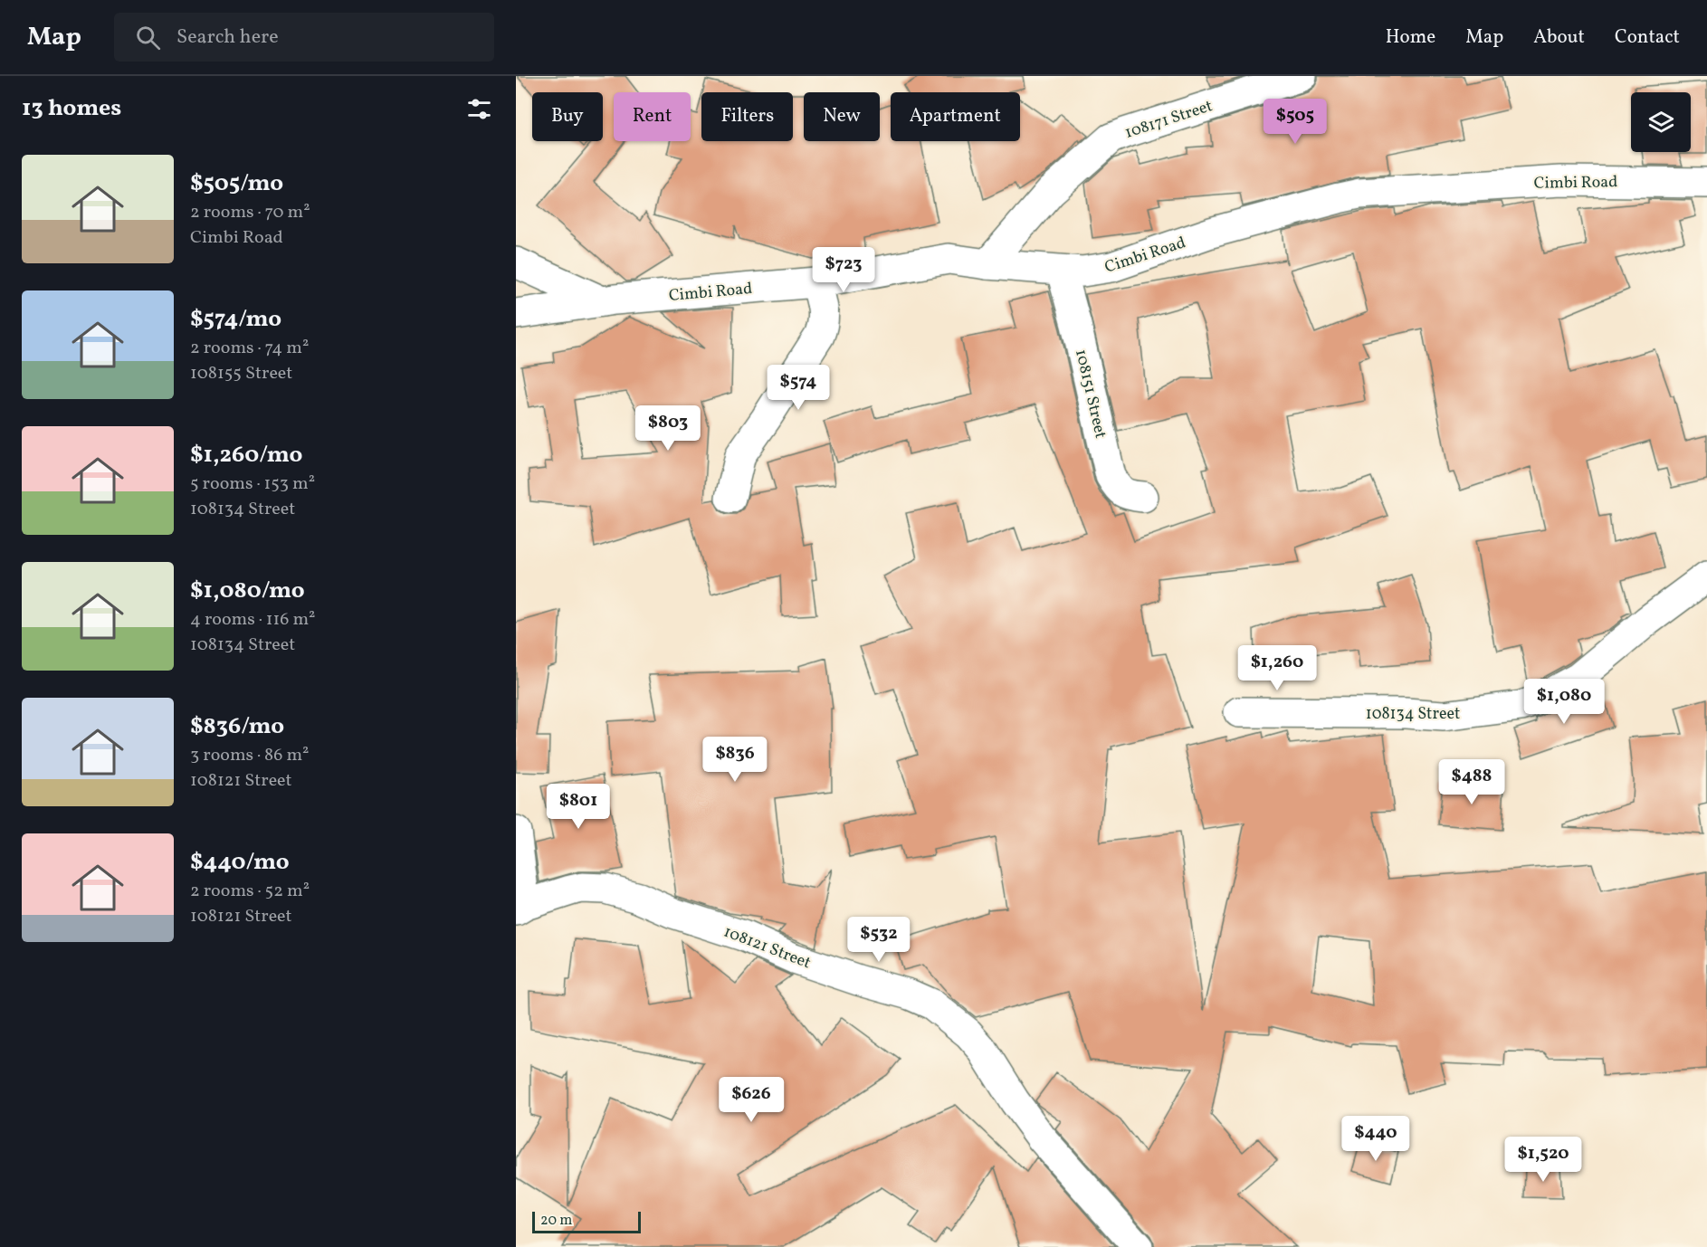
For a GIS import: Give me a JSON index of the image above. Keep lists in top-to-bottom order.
{
  "streets": {
    "street": [
      "108171 Street",
      "Cimbi Road",
      "108151 Street",
      "108134 Street",
      "108121 Street"
    ]
  },
  "crossings": [
    ["108171 Street", "Cimbi Road"],
    ["Cimbi Road", "108151 Street"]
  ],
  "scale_bar": "20 m",
  "page": {
    "header": "Map",
    "search": "Search here",
    "nav": [
      "Home",
      "Map",
      "About",
      "Contact"
    ],
    "heading": "13 homes",
    "chip": [
      "Buy",
      "Rent",
      "Filters",
      "New",
      "Apartment"
    ],
    "price": [
      "$505",
      "$723",
      "$574",
      "$803",
      "$1,260",
      "$1,080",
      "$836",
      "$488",
      "$801",
      "$532",
      "$626",
      "$440",
      "$1,520"
    ],
    "list": [
      {
        "name": "$505/mo",
        "note": "2 rooms · 70 m² · Cimbi Road"
      },
      {
        "name": "$574/mo",
        "note": "2 rooms · 74 m² · 108155 Street"
      },
      {
        "name": "$1,260/mo",
        "note": "5 rooms · 153 m² · 108134 Street"
      },
      {
        "name": "$1,080/mo",
        "note": "4 rooms · 116 m² · 108134 Street"
      },
      {
        "name": "$836/mo",
        "note": "3 rooms · 86 m² · 108121 Street"
      },
      {
        "name": "$440/mo",
        "note": "2 rooms · 52 m² · 108121 Street"
      }
    ],
    "scale": "20 m"
  }
}
